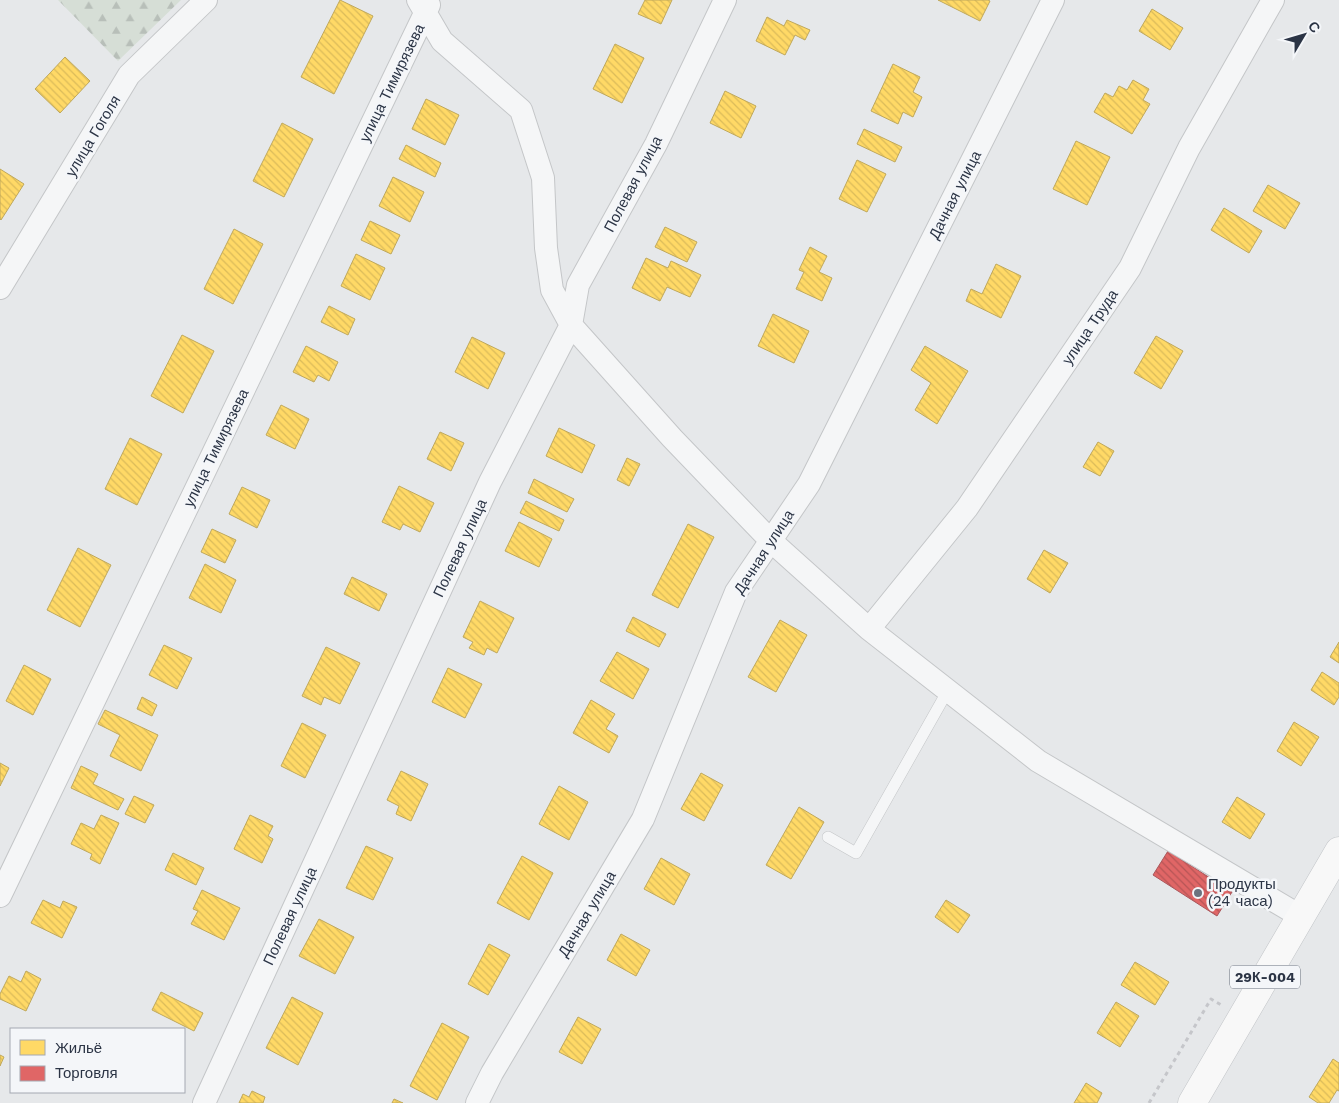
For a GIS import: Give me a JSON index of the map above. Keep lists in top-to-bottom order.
{
  "streets": {
    "main road": ["29К-004"],
    "street": [
      "улица Тимирязева",
      "улица Гоголя",
      "Полевая улица",
      "Дачная улица",
      "улица Труда"
    ]
  },
  "places": ["Продукты (24 часа)"],
  "legend": ["Жильё", "Торговля"],
  "north": "top right"
}
